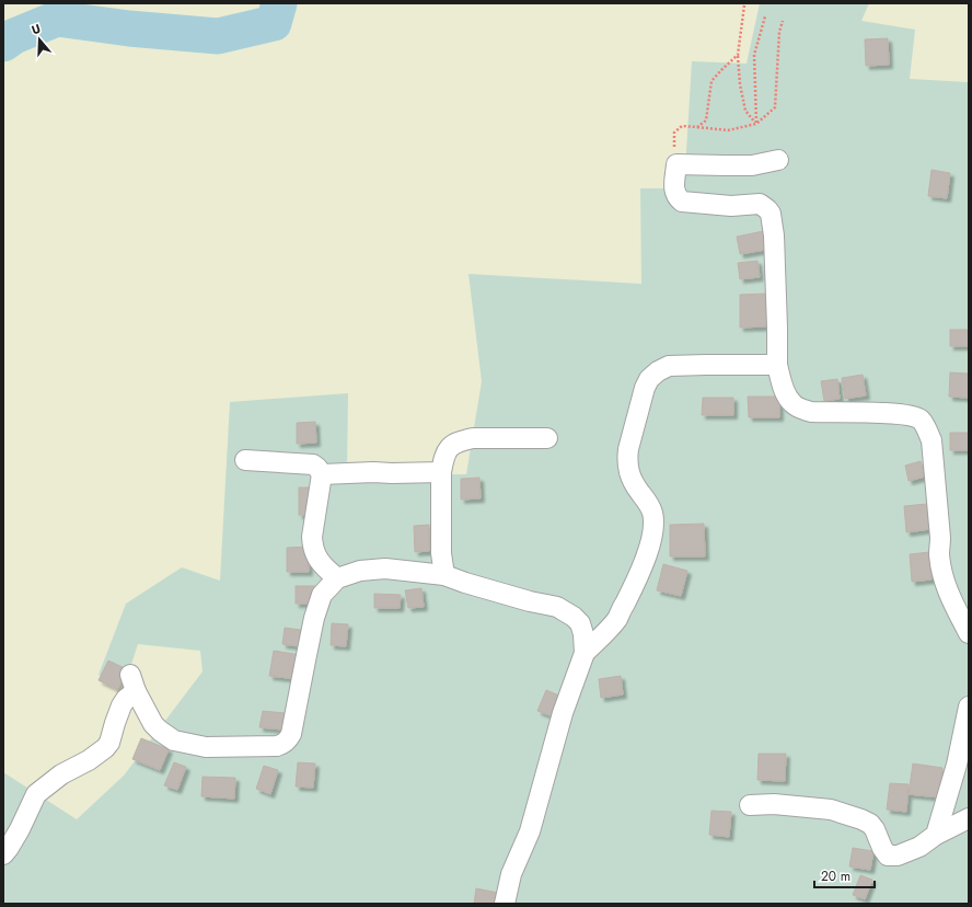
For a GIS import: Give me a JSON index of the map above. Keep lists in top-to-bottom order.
{
  "scale_bar": "20 m",
  "north": "top"
}
